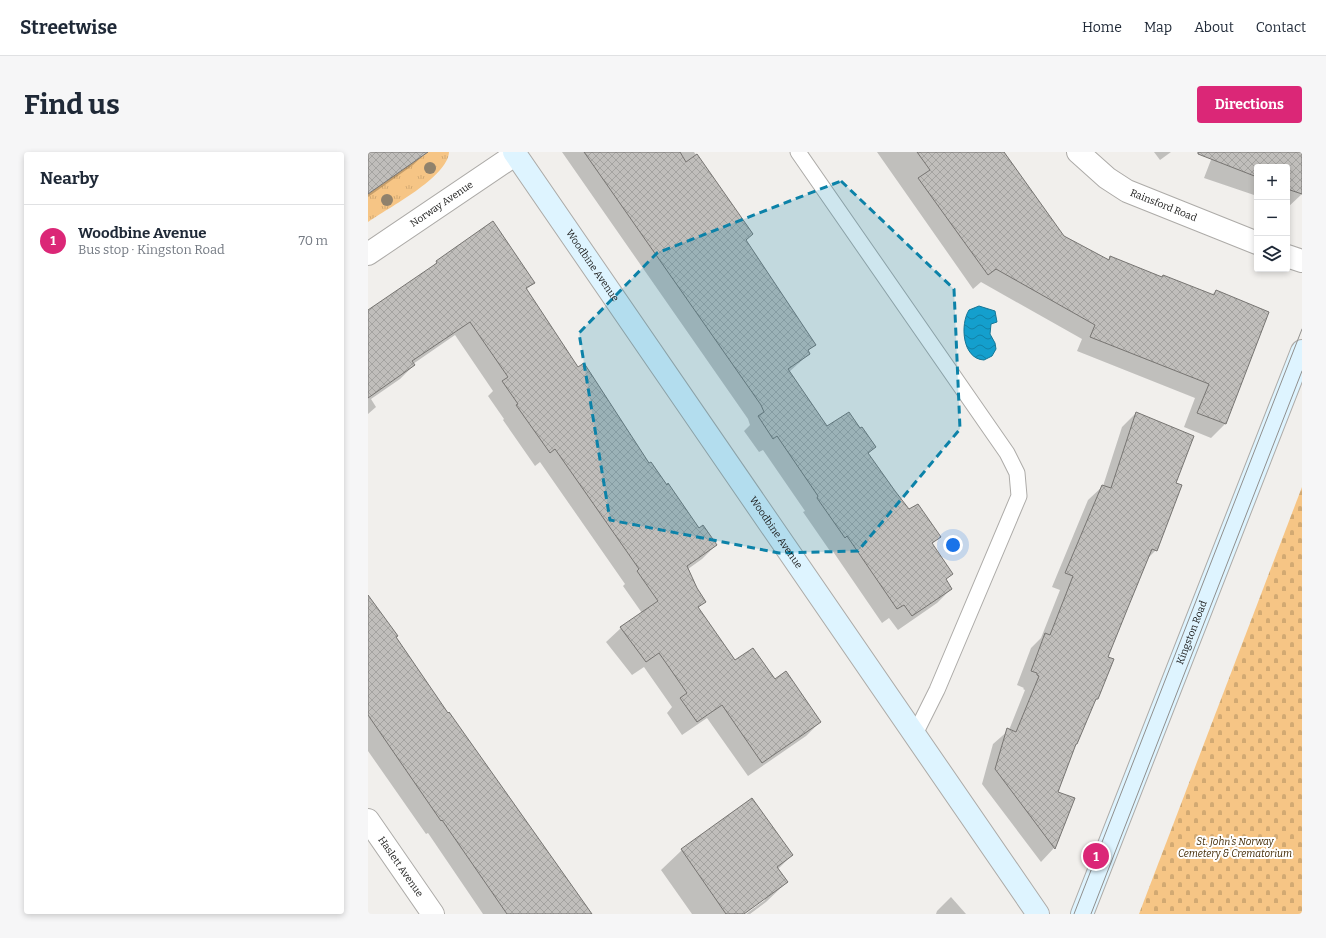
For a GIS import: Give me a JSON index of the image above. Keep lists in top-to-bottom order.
{
  "streets": {
    "main road": ["Woodbine Avenue", "Kingston Road"],
    "street": ["Norway Avenue", "Rainsford Road", "Haslett Avenue"]
  },
  "crossings": [
    ["Norway Avenue", "Woodbine Avenue"]
  ],
  "parks": ["St. John's Norway Cemetery & Crematorium"],
  "page": {
    "header": "Streetwise",
    "nav": [
      "Home",
      "Map",
      "About",
      "Contact"
    ],
    "buttons": "Directions",
    "title": "Find us",
    "heading": "Nearby",
    "map_buttons": ["+", "−"],
    "list": [
      {
        "mark": "1",
        "name": "Woodbine Avenue",
        "note": "Bus stop · Kingston Road",
        "value": "70 m"
      }
    ],
    "pins": "1"
  }
}
